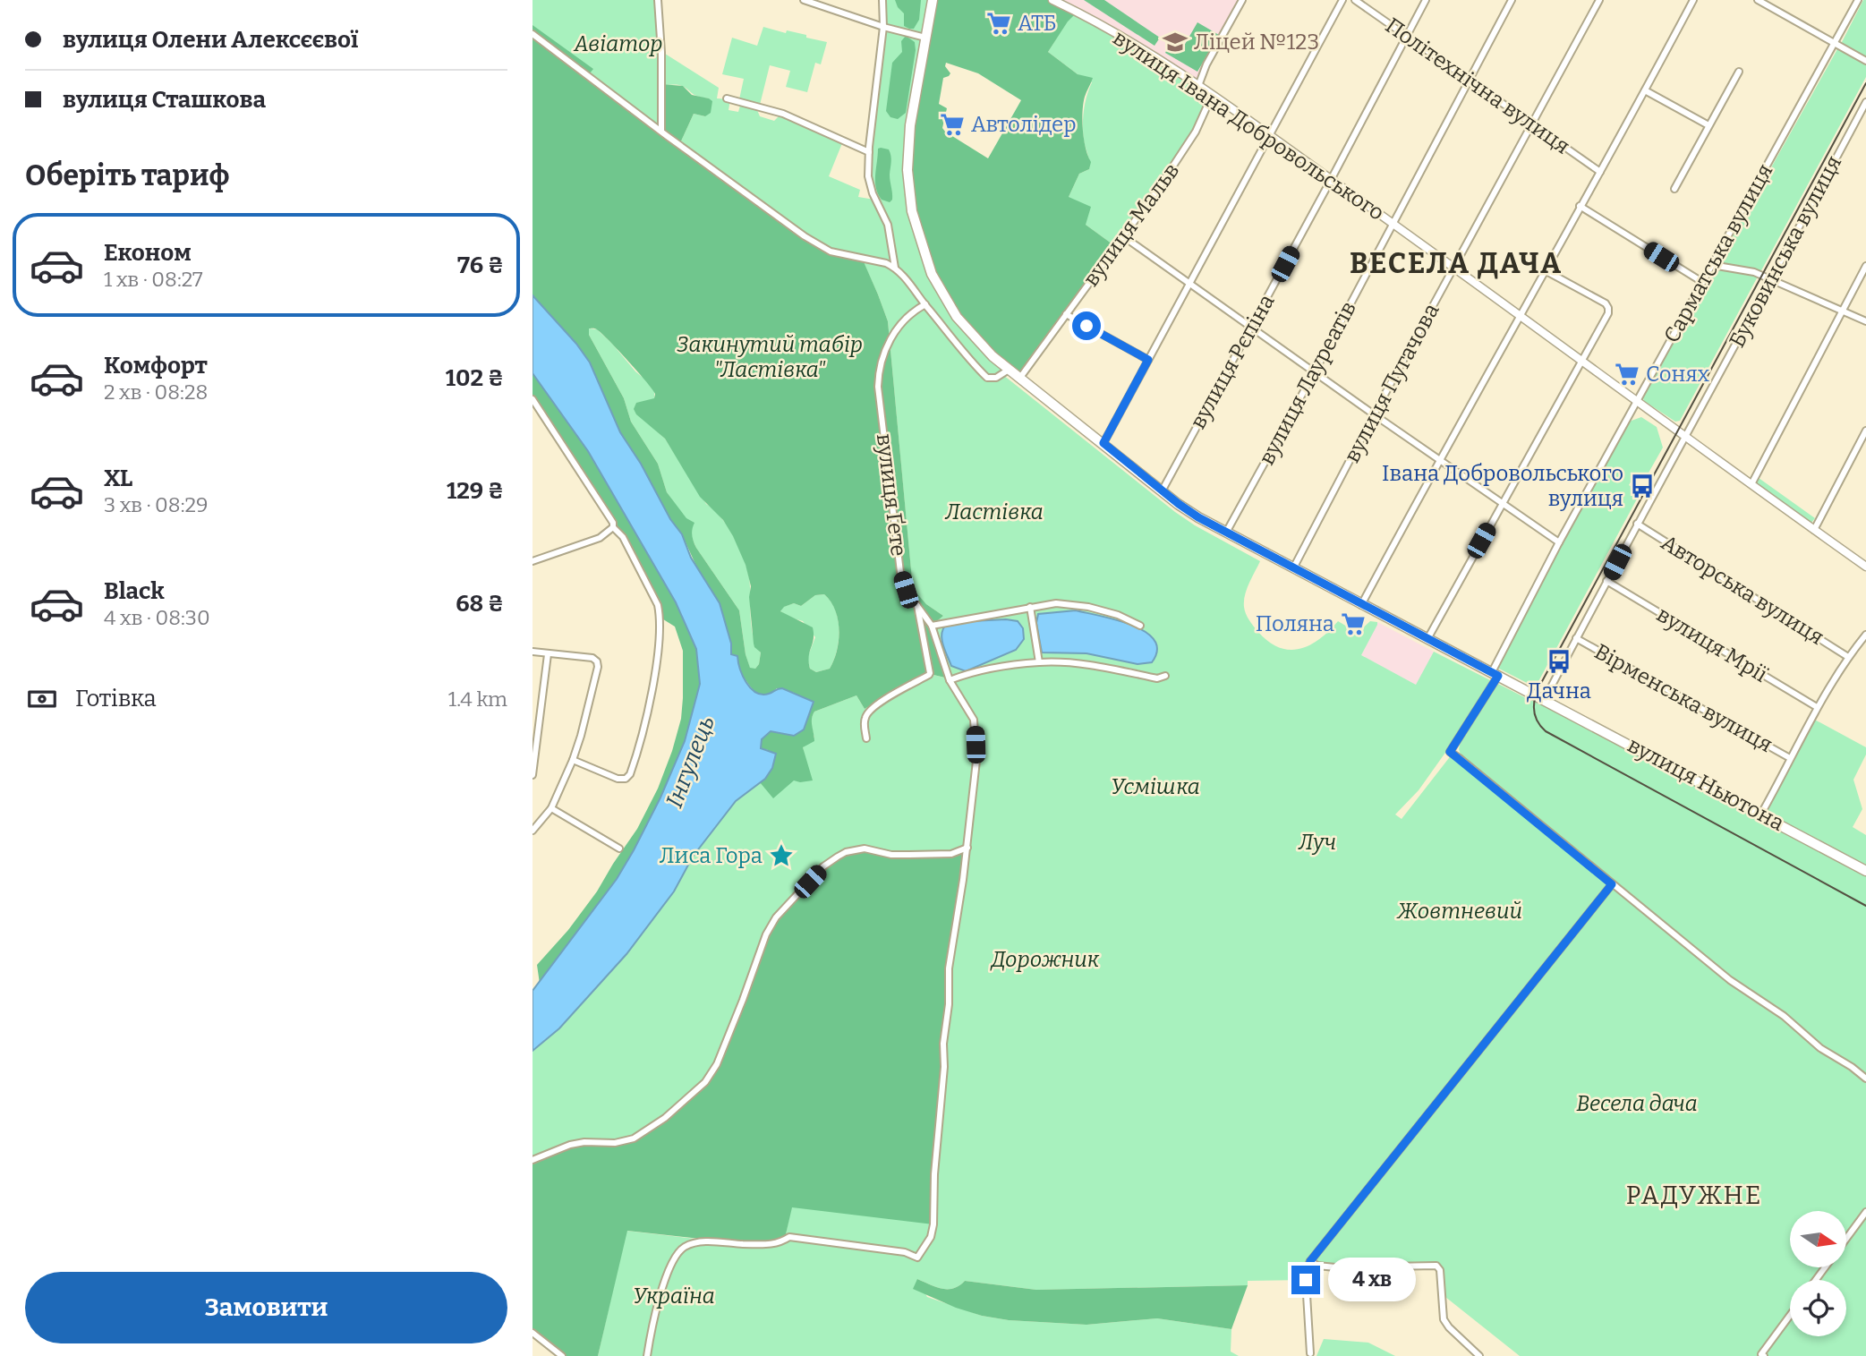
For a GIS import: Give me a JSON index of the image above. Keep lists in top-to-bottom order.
{
  "streets": {
    "main road": ["вулиця Ньютона"],
    "street": [
      "Політехнічна вулиця",
      "вулиця Івана Добровольського",
      "вулиця Мальв",
      "Буковинська вулиця",
      "Сарматська вулиця",
      "вулиця Рєпіна",
      "вулиця Лауреатів",
      "вулиця Пугачова",
      "вулиця Ґете",
      "Авторська вулиця",
      "вулиця Мрії",
      "Вірменська вулиця"
    ]
  },
  "crossings": [
    ["Політехнічна вулиця", "вулиця Рєпіна"],
    ["Політехнічна вулиця", "вулиця Лауреатів"],
    ["Політехнічна вулиця", "вулиця Пугачова"],
    ["вулиця Івана Добровольського", "вулиця Мальв"],
    ["вулиця Івана Добровольського", "Буковинська вулиця"],
    ["вулиця Івана Добровольського", "Сарматська вулиця"],
    ["вулиця Івана Добровольського", "вулиця Рєпіна"],
    ["вулиця Івана Добровольського", "вулиця Лауреатів"],
    ["вулиця Івана Добровольського", "вулиця Пугачова"],
    ["Буковинська вулиця", "Авторська вулиця"],
    ["Буковинська вулиця", "вулиця Мрії"],
    ["Буковинська вулиця", "Вірменська вулиця"],
    ["Буковинська вулиця", "вулиця Ньютона"]
  ],
  "districts": ["ВЕСЕЛА ДАЧА", "РАДУЖНЕ"],
  "water": ["Інгулець"],
  "parks": [
    "Авіатор",
    "Закинутий табір \"Ластівка\"",
    "Ластівка",
    "Усмішка",
    "Луч",
    "Жовтневий",
    "Дорожник",
    "Весела дача",
    "Україна"
  ],
  "places": {
    "supermarket": [
      "АТБ",
      "Автолідер",
      "Сонях",
      "Поляна"
    ],
    "school or university": ["Ліцей №123"],
    "bus stop": ["Івана Добровольського вулиця", "Дачна"],
    "place": ["Лиса Гора"]
  },
  "north": "right",
  "page": {
    "banner": ["вулиця Олени Алексєєвої", "вулиця Сташкова"],
    "heading": "Оберіть тариф",
    "list": [
      {
        "name": "Економ",
        "note": "1 хв · 08:27",
        "value": "76 ₴"
      },
      {
        "name": "Комфорт",
        "note": "2 хв · 08:28",
        "value": "102 ₴"
      },
      {
        "name": "XL",
        "note": "3 хв · 08:29",
        "value": "129 ₴"
      },
      {
        "name": "Black",
        "note": "4 хв · 08:30",
        "value": "68 ₴"
      }
    ],
    "pay": ["Готівка", "1.4 km"],
    "bubble": "4 хв",
    "buttons": "Замовити"
  }
}
